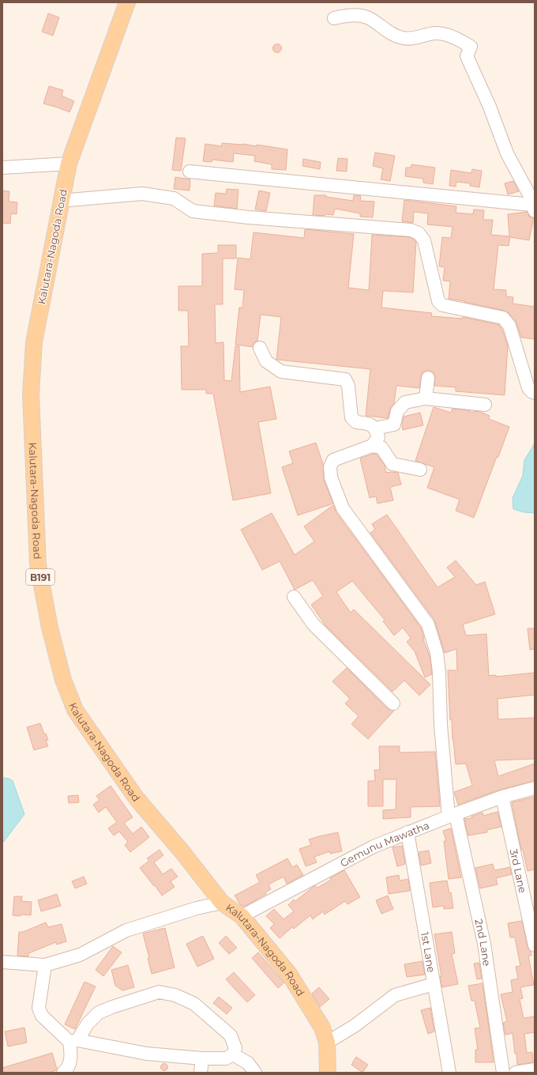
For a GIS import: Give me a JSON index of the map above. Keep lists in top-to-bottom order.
{
  "streets": {
    "main road": ["Kalutara-Nagoda Road", "B191"],
    "street": [
      "Gemunu Mawatha",
      "3rd Lane",
      "2nd Lane",
      "1st Lane"
    ]
  },
  "crossings": [
    ["Kalutara-Nagoda Road", "Gemunu Mawatha"],
    ["Gemunu Mawatha", "3rd Lane"],
    ["Gemunu Mawatha", "2nd Lane"],
    ["Gemunu Mawatha", "1st Lane"]
  ]
}
